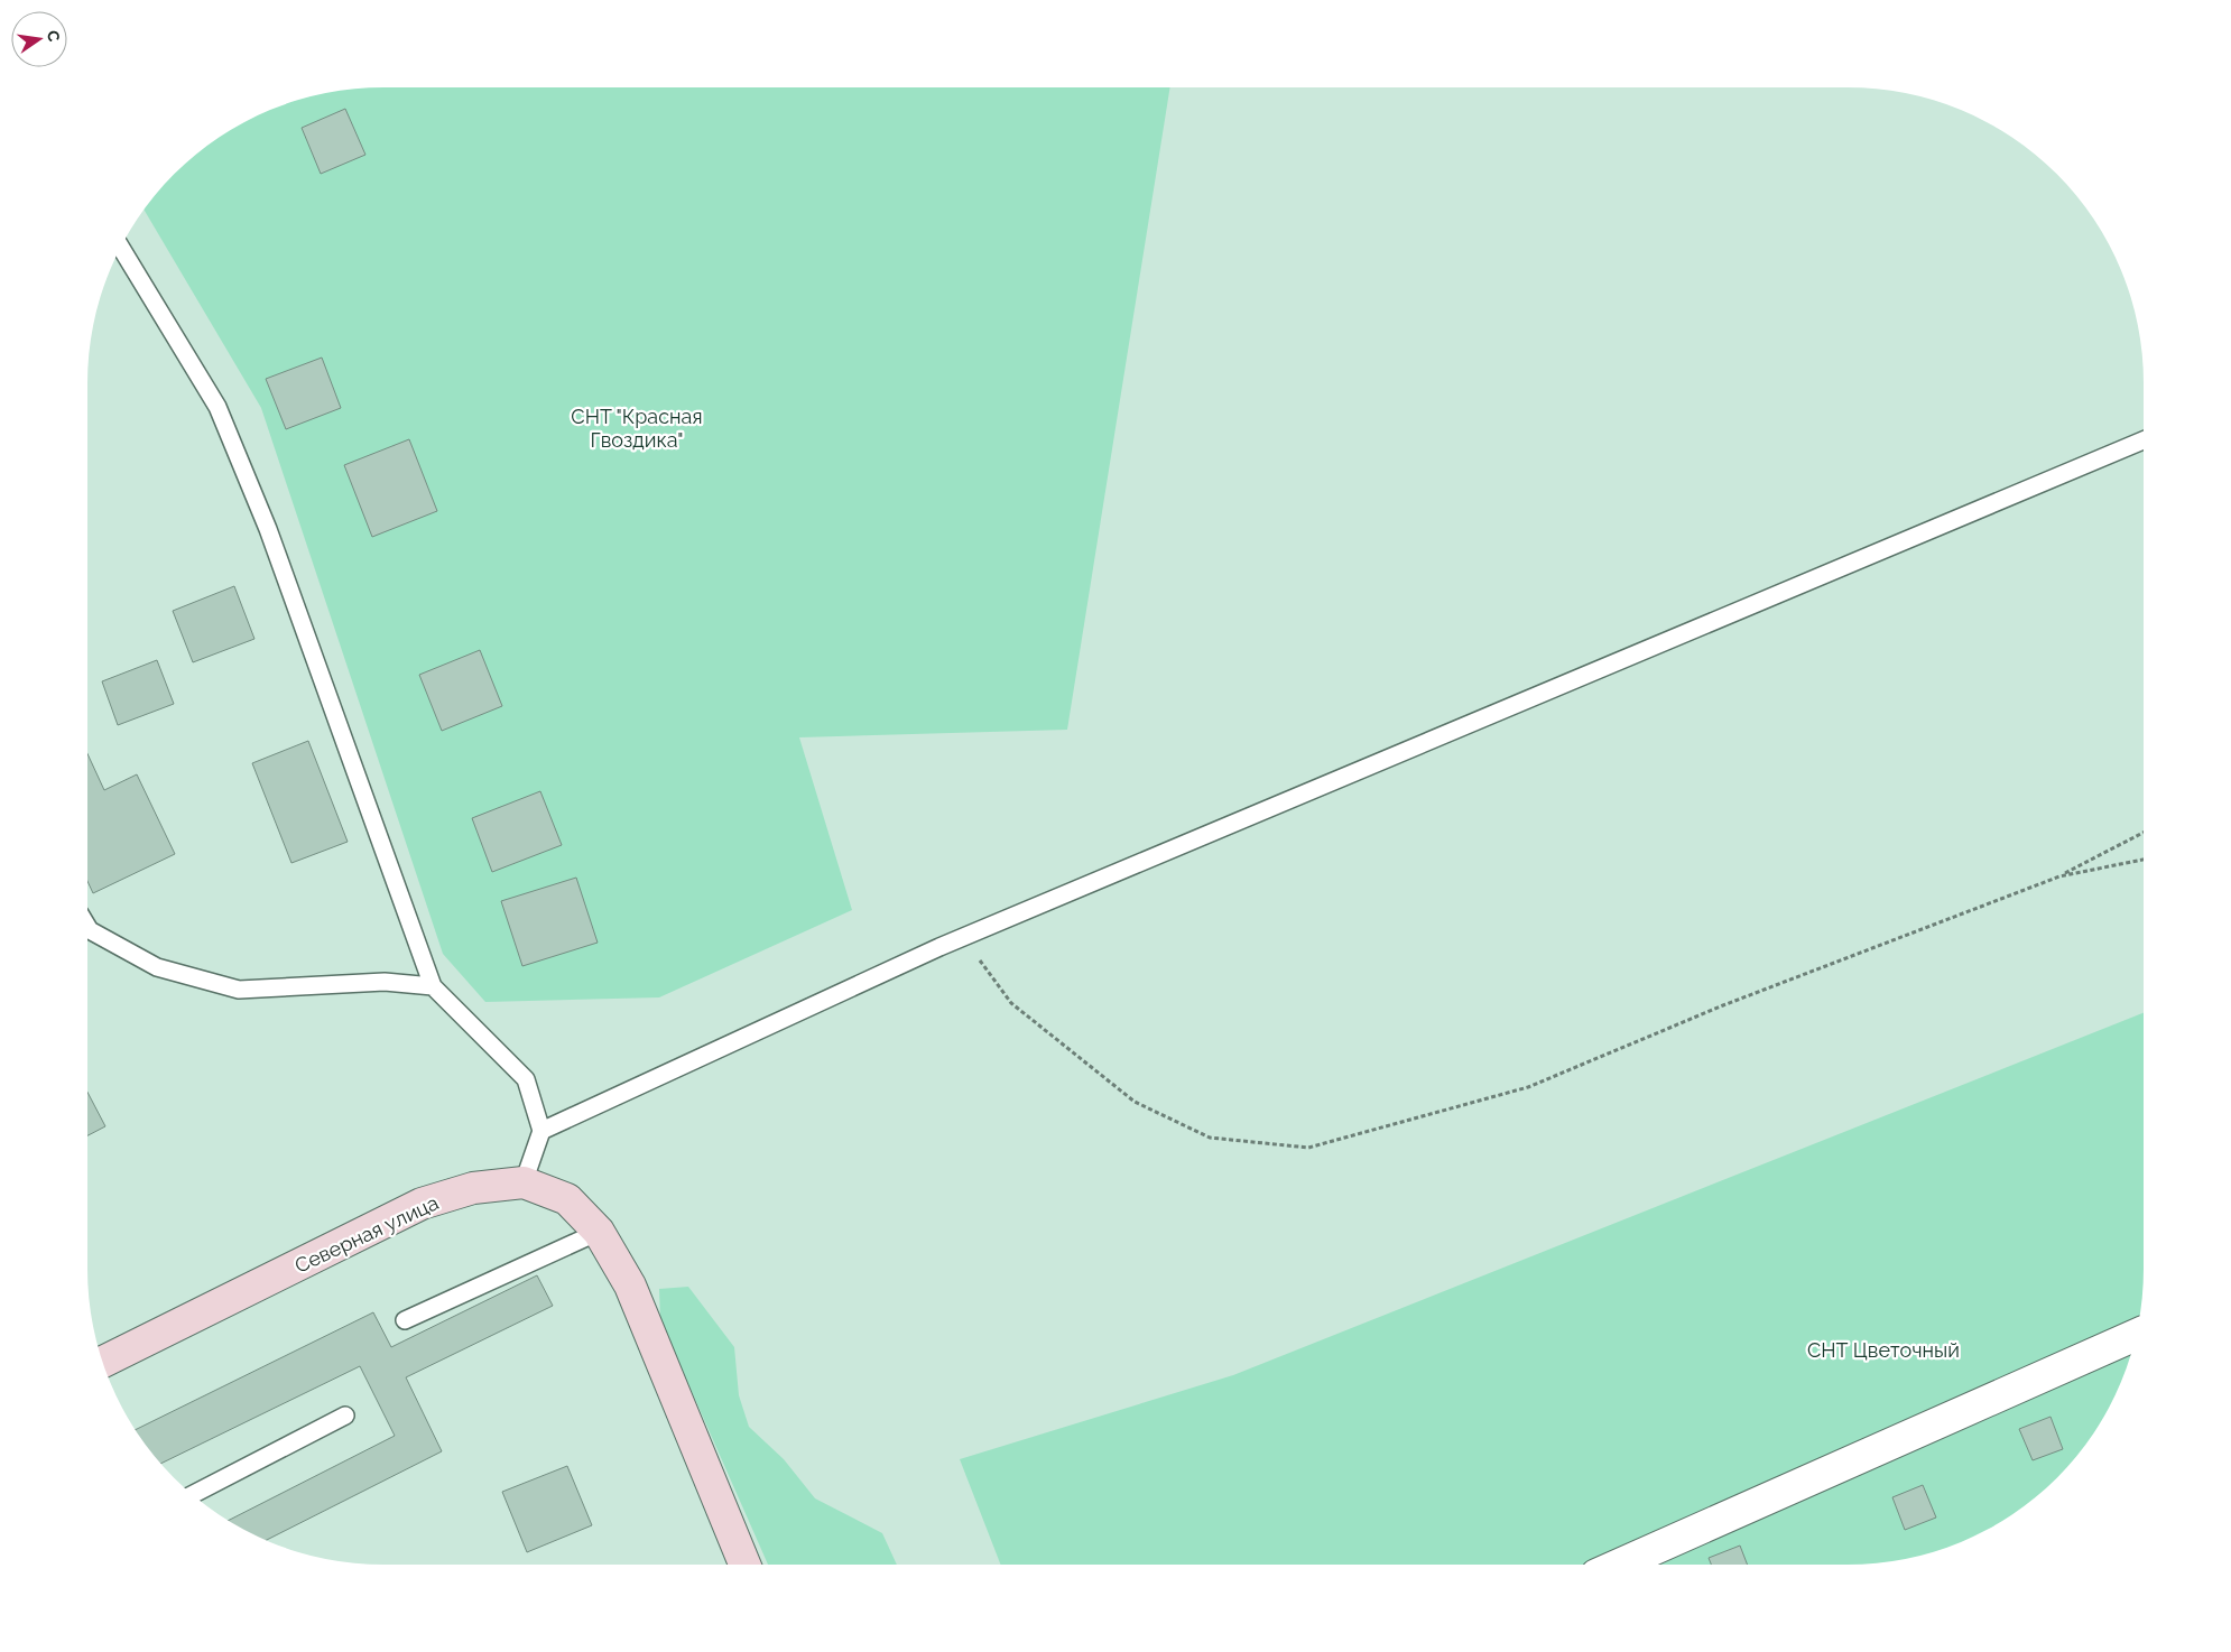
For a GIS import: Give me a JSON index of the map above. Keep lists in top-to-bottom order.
{
  "streets": {
    "street": ["Северная улица"]
  },
  "parks": ["СНТ \"Красная Гвоздика\"", "СНТ Цветочный"],
  "north": "right"
}
